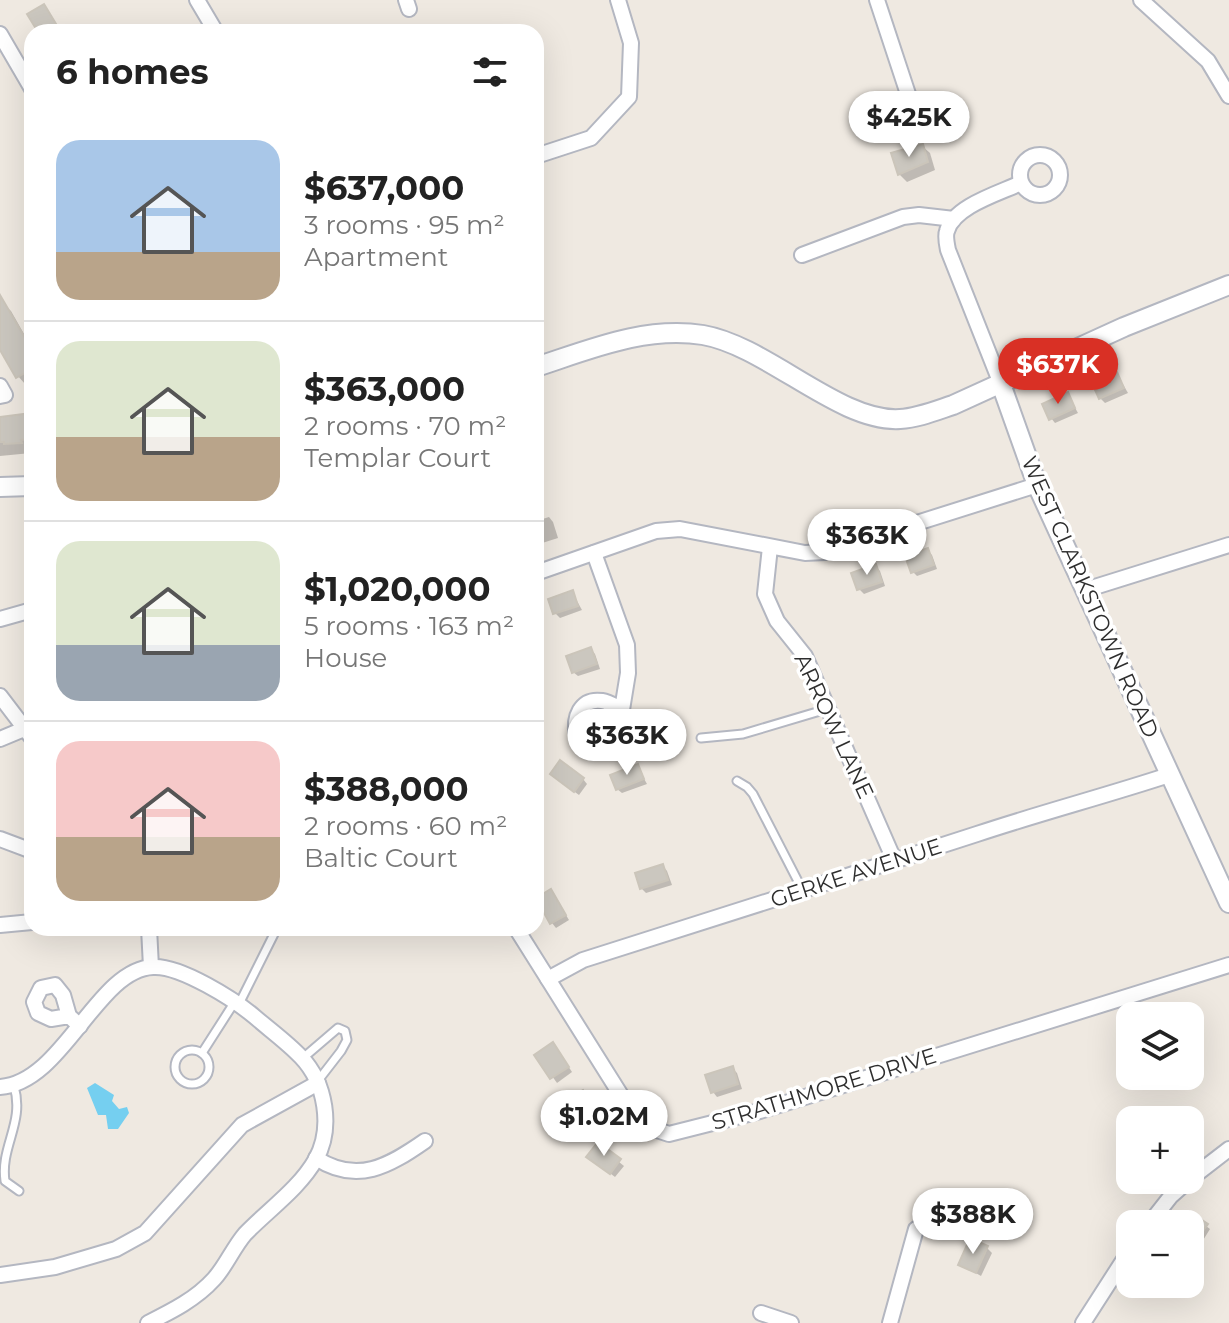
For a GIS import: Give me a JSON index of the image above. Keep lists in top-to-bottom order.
{
  "streets": {
    "street": [
      "WEST CLARKSTOWN ROAD",
      "ARROW LANE",
      "GERKE AVENUE",
      "STRATHMORE DRIVE"
    ]
  },
  "crossings": [
    ["WEST CLARKSTOWN ROAD", "GERKE AVENUE"],
    ["ARROW LANE", "GERKE AVENUE"],
    ["GERKE AVENUE", "STRATHMORE DRIVE"]
  ],
  "page": {
    "heading": "6 homes",
    "price": [
      "$425K",
      "$637K",
      "$363K",
      "$363K",
      "$1.02M",
      "$388K"
    ],
    "list": [
      {
        "name": "$637,000",
        "note": "3 rooms · 95 m² · Apartment"
      },
      {
        "name": "$363,000",
        "note": "2 rooms · 70 m² · Templar Court"
      },
      {
        "name": "$1,020,000",
        "note": "5 rooms · 163 m² · House"
      },
      {
        "name": "$388,000",
        "note": "2 rooms · 60 m² · Baltic Court"
      }
    ],
    "map_buttons": ["+", "−"]
  }
}
